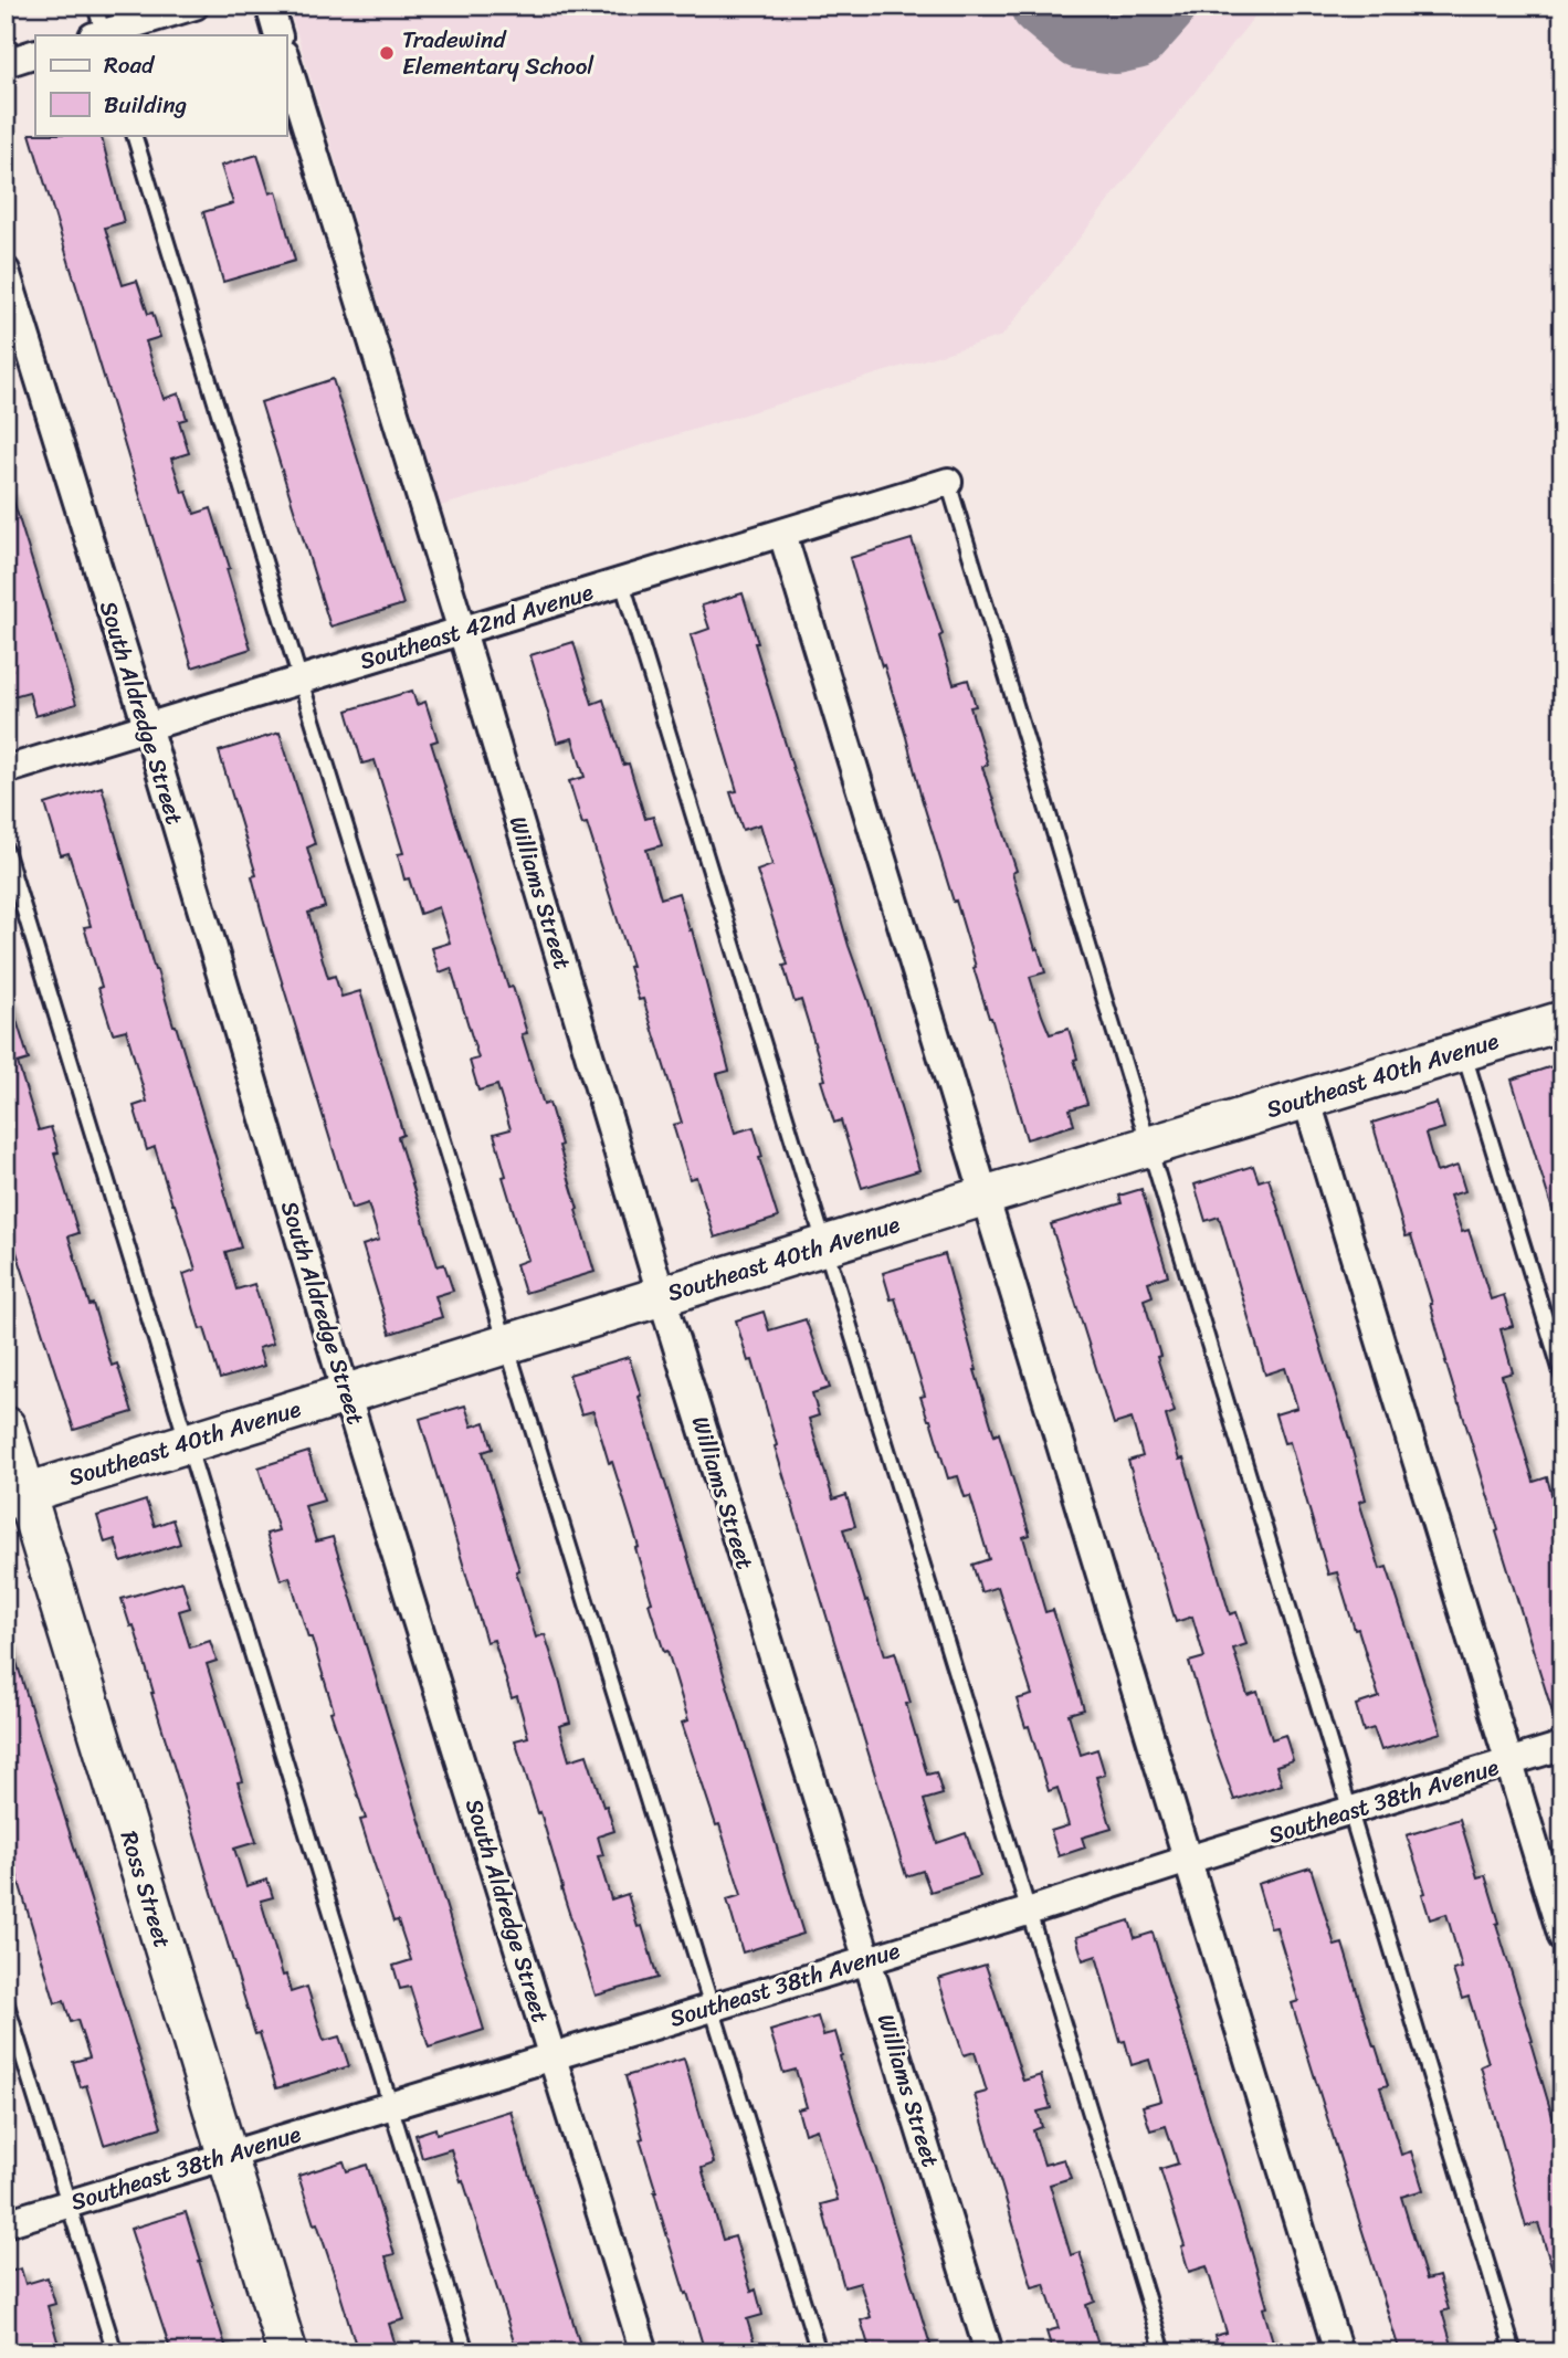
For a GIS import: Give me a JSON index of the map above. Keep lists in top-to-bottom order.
{
  "streets": {
    "street": [
      "Southeast 42nd Avenue",
      "South Aldredge Street",
      "Williams Street",
      "Southeast 40th Avenue",
      "Southeast 38th Avenue",
      "Ross Street"
    ]
  },
  "crossings": [
    ["Southeast 42nd Avenue", "South Aldredge Street"],
    ["Southeast 42nd Avenue", "Williams Street"],
    ["South Aldredge Street", "Southeast 40th Avenue"],
    ["South Aldredge Street", "Southeast 38th Avenue"],
    ["Williams Street", "Southeast 40th Avenue"],
    ["Williams Street", "Southeast 38th Avenue"],
    ["Southeast 40th Avenue", "Ross Street"],
    ["Southeast 38th Avenue", "Ross Street"]
  ],
  "places": ["Tradewind Elementary School"],
  "legend": ["Road", "Building"]
}
